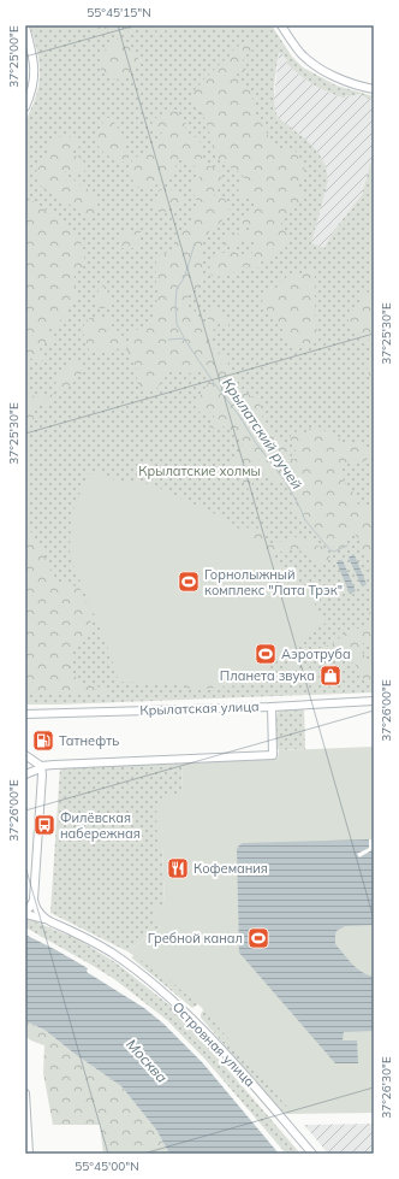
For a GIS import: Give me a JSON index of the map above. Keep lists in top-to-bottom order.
{
  "streets": {
    "street": ["Крылатская улица", "Островная улица"]
  },
  "water": ["Крылатский ручей", "Москва"],
  "parks": ["Крылатские холмы"],
  "places": {
    "sports": ["Горнолыжный комплекс \"Лата Трэк\"", "Аэротруба", "Гребной канал"],
    "shop": ["Планета звука"],
    "fuel station": ["Татнефть"],
    "bus stop": ["Филёвская набережная"],
    "restaurant": ["Кофемания"]
  },
  "coordinates": [
    "55°45'15\"N",
    "37°25'00\"E",
    "37°25'30\"E",
    "37°26'00\"E",
    "37°26'30\"E",
    "55°45'00\"N"
  ]
}
